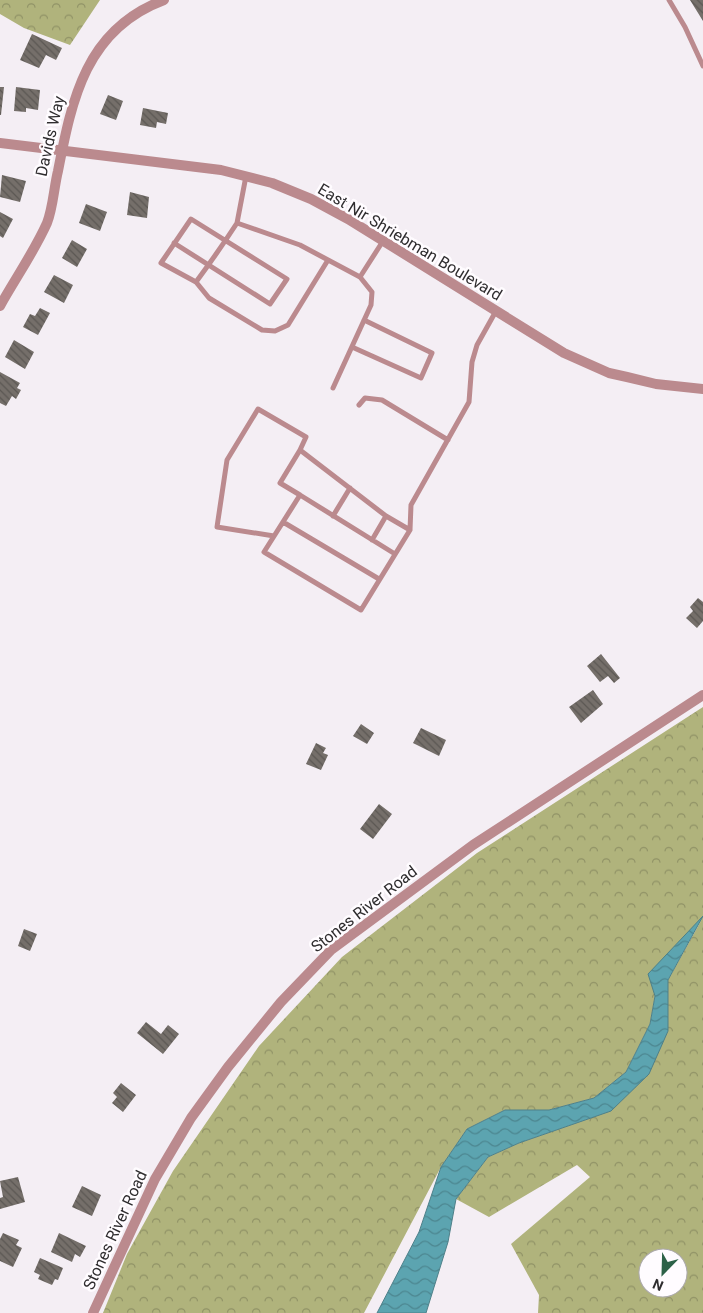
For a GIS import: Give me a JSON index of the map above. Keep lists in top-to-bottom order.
{
  "streets": {
    "street": ["Davids Way", "East Nir Shriebman Boulevard", "Stones River Road"]
  },
  "crossings": [
    ["Davids Way", "East Nir Shriebman Boulevard"]
  ],
  "north": "bottom left"
}
